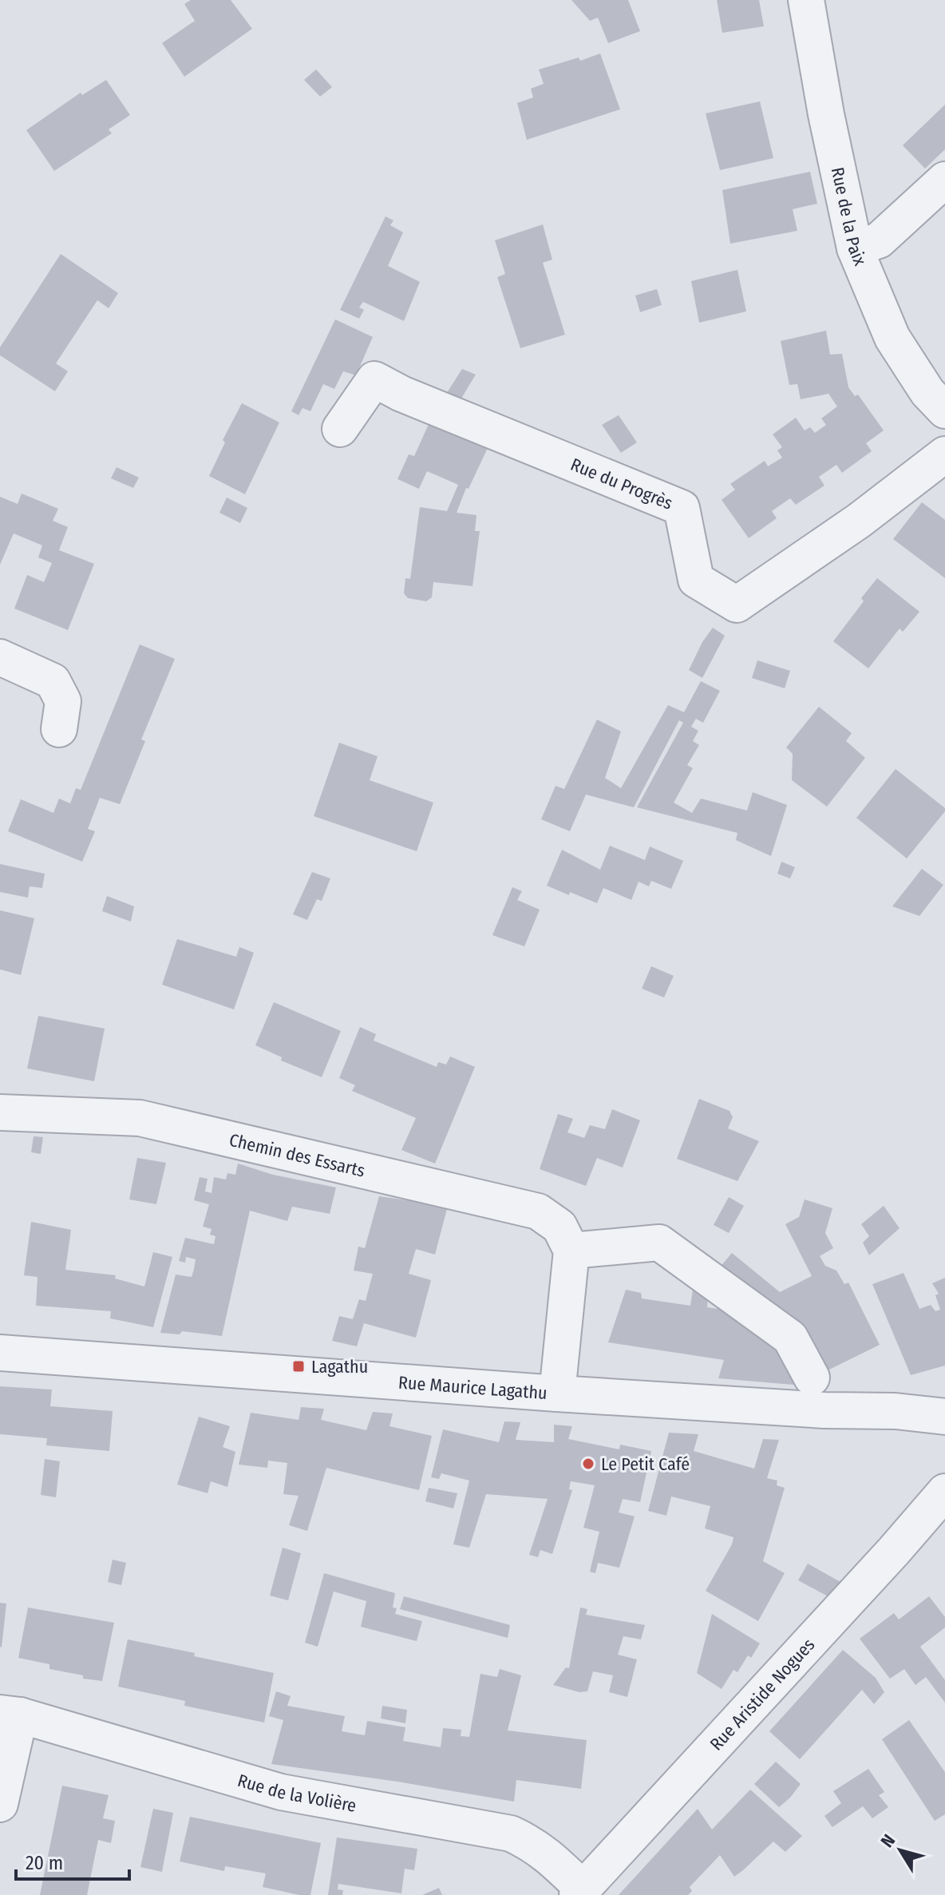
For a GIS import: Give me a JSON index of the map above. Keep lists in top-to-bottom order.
{
  "streets": {
    "street": [
      "Rue de la Paix",
      "Rue du Progrès",
      "Chemin des Essarts",
      "Rue Maurice Lagathu",
      "Rue Aristide Nogues",
      "Rue de la Volière"
    ]
  },
  "crossings": [
    ["Rue Aristide Nogues", "Rue de la Volière"]
  ],
  "places": {
    "transit": ["Lagathu"],
    "other": ["Le Petit Café"]
  },
  "scale_bar": "20 m",
  "north": "top left"
}
